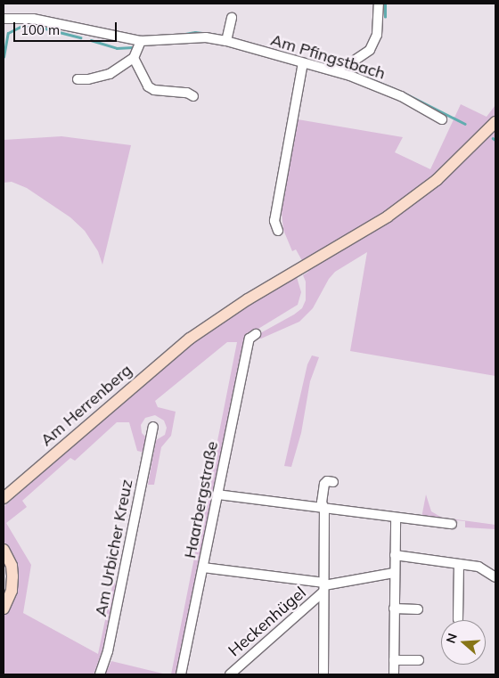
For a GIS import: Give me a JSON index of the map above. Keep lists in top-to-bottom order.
{
  "streets": {
    "main road": ["Am Herrenberg"],
    "street": [
      "Am Pfingstbach",
      "Haarbergstraße",
      "Am Urbicher Kreuz",
      "Heckenhügel"
    ]
  },
  "scale_bar": "100 m",
  "north": "left"
}
